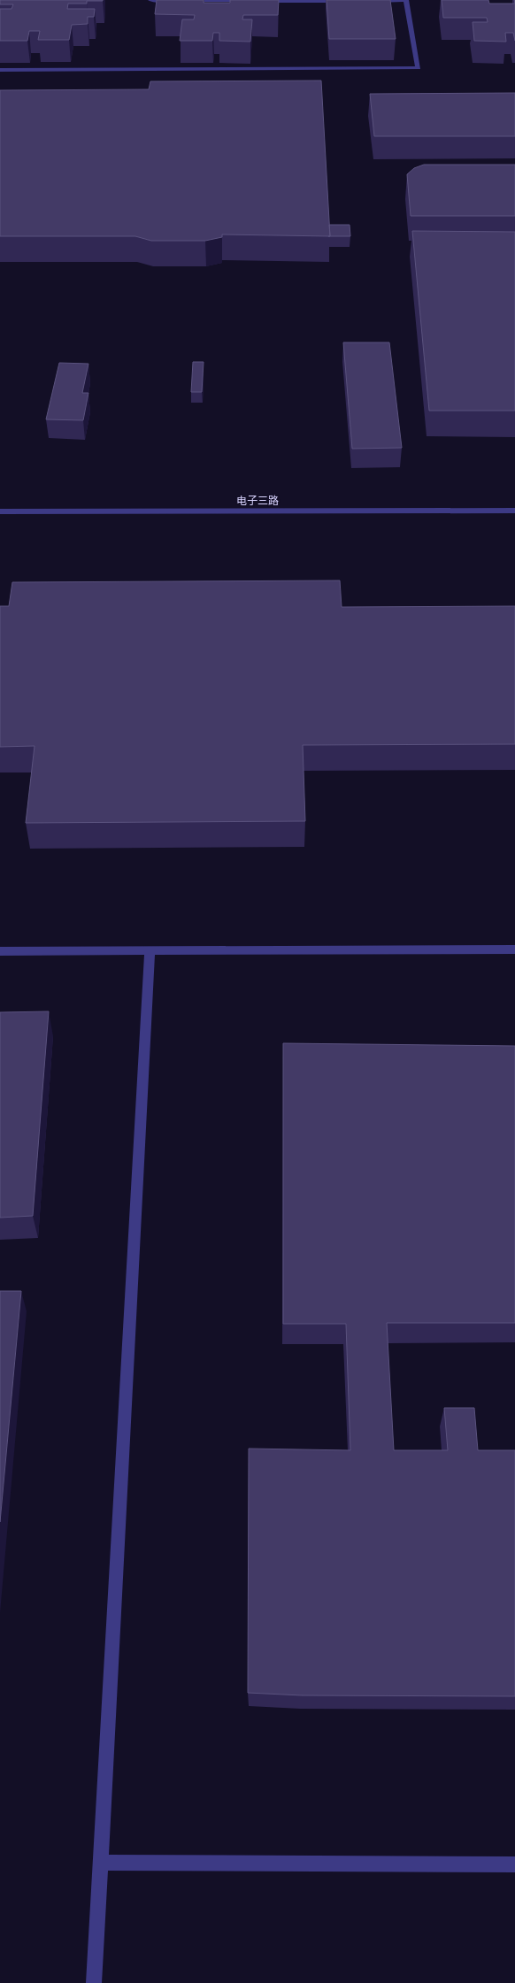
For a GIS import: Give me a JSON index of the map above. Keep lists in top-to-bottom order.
{
  "streets": {
    "street": ["电子三路"]
  }
}
